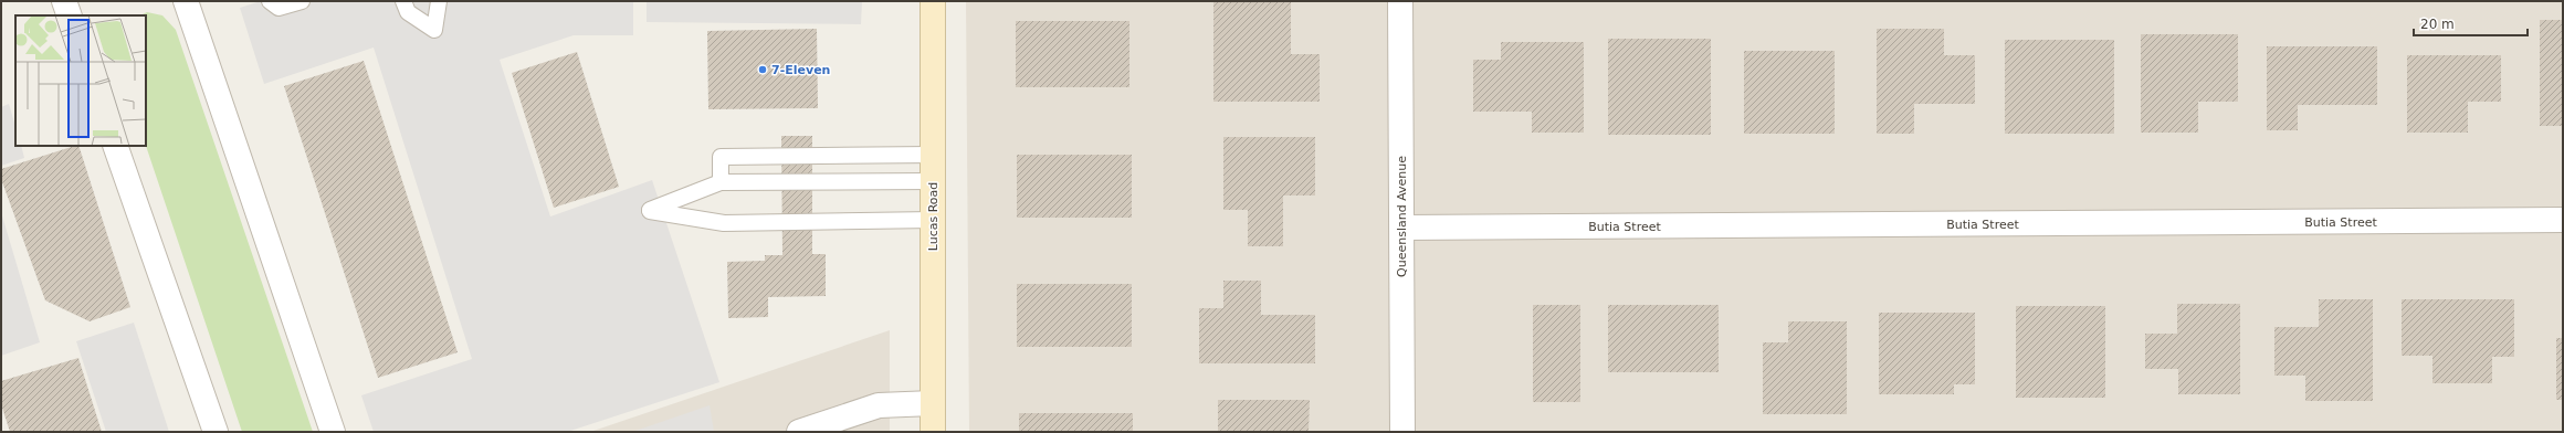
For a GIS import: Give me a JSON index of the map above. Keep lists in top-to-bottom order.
{
  "streets": {
    "street": ["Lucas Road", "Queensland Avenue", "Butia Street"]
  },
  "crossings": [
    ["Queensland Avenue", "Butia Street"]
  ],
  "places": ["7-Eleven"],
  "scale_bar": "20 m"
}
